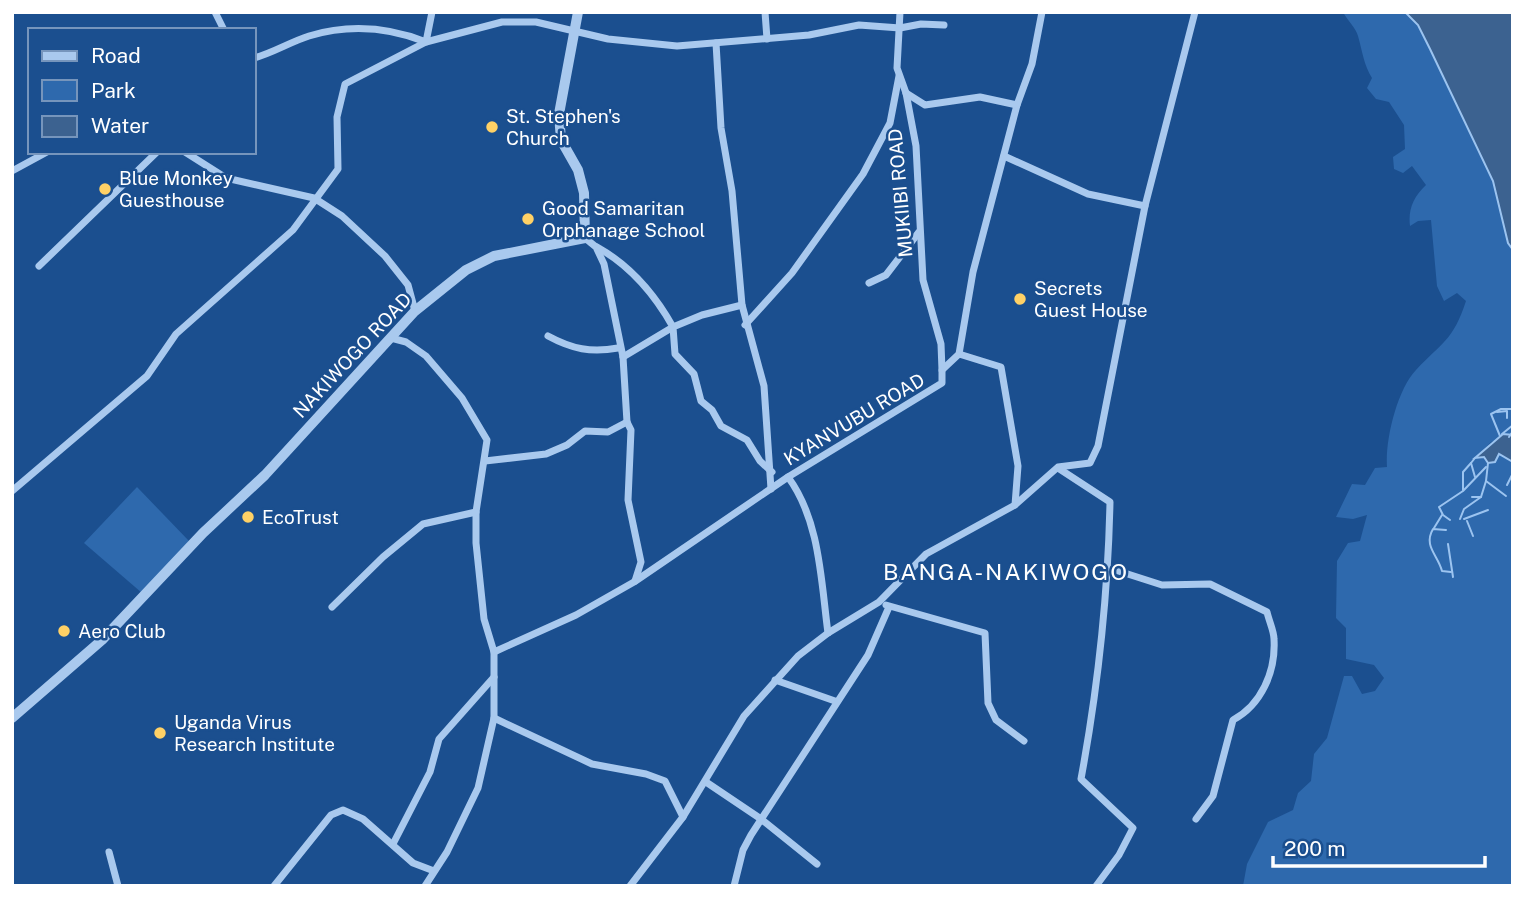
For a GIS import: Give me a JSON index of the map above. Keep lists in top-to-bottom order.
{
  "streets": {
    "street": ["MUKIIBI ROAD", "NAKIWOGO ROAD", "KYANVUBU ROAD"]
  },
  "crossings": [
    ["MUKIIBI ROAD", "KYANVUBU ROAD"]
  ],
  "districts": ["BANGA-NAKIWOGO"],
  "places": [
    "St. Stephen's Church",
    "Blue Monkey Guesthouse",
    "Good Samaritan Orphanage School",
    "Secrets Guest House",
    "EcoTrust",
    "Aero Club",
    "Uganda Virus Research Institute"
  ],
  "legend": ["Road", "Park", "Water"],
  "scale_bar": "200 m"
}
